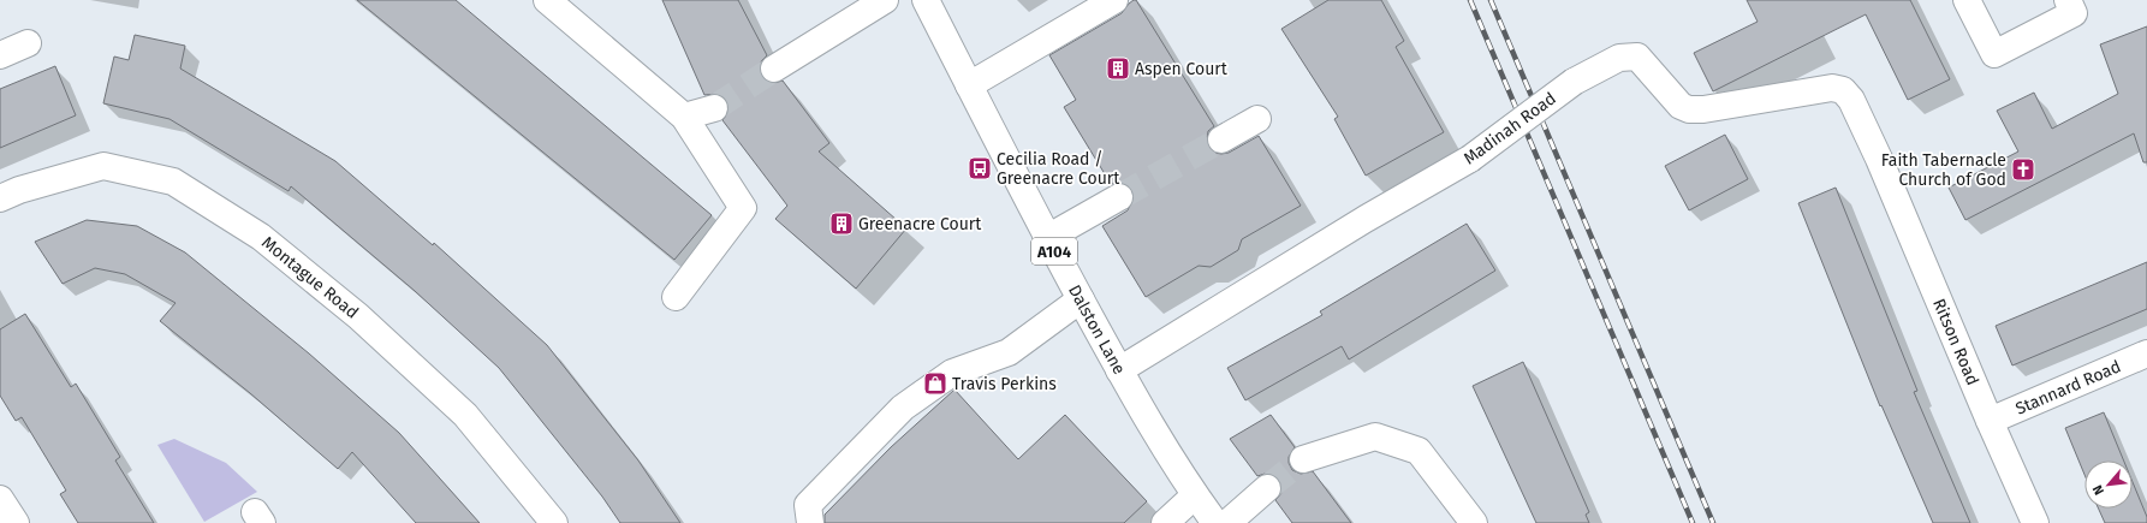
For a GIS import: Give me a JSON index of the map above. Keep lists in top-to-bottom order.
{
  "streets": {
    "street": [
      "Madinah Road",
      "A104",
      "Montague Road",
      "Dalston Lane",
      "Ritson Road",
      "Stannard Road"
    ]
  },
  "crossings": [
    ["Madinah Road", "Dalston Lane"],
    ["Madinah Road", "Ritson Road"],
    ["Ritson Road", "Stannard Road"]
  ],
  "places": {
    "building": ["Aspen Court", "Greenacre Court"],
    "bus stop": ["Cecilia Road / Greenacre Court"],
    "church": ["Faith Tabernacle Church of God"],
    "shop": ["Travis Perkins"]
  },
  "north": "bottom left"
}
